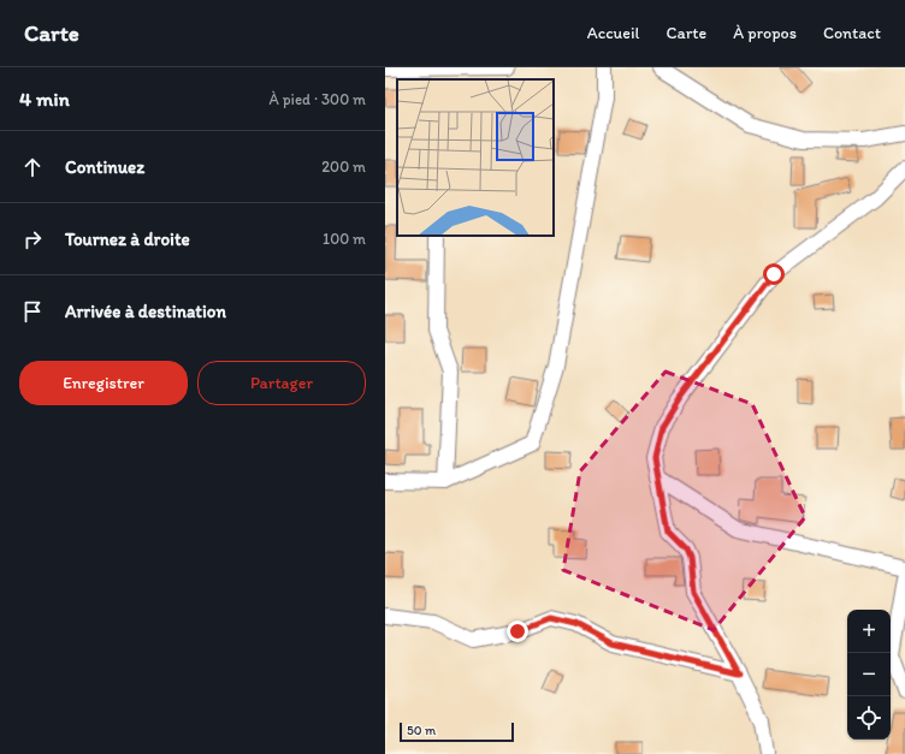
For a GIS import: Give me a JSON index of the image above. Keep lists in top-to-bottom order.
{
  "scale_bar": "50 m",
  "page": {
    "header": "Carte",
    "nav": [
      "Accueil",
      "Carte",
      "À propos",
      "Contact"
    ],
    "heading": ["4 min", "À pied · 300 m"],
    "list": [
      ["Continuez", "200 m"],
      ["Tournez à droite", "100 m"],
      "Arrivée à destination"
    ],
    "buttons": ["Enregistrer", "Partager"],
    "map_buttons": ["+", "−"],
    "scale": "50 m"
  }
}
